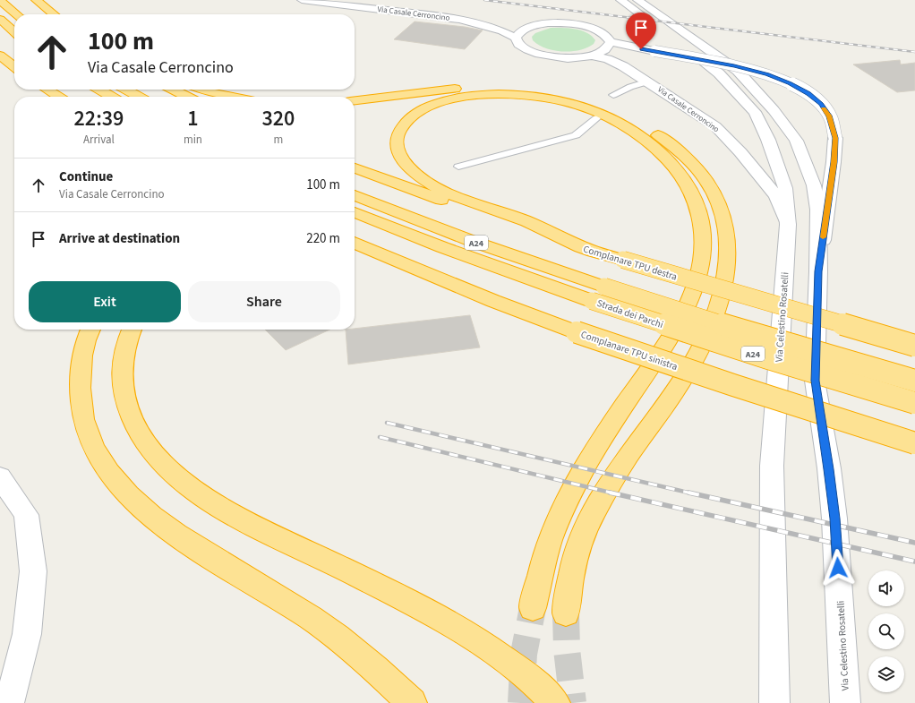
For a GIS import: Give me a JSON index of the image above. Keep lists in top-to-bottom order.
{
  "streets": {
    "highway": [
      "A24",
      "Complanare TPU destra",
      "Strada dei Parchi",
      "Complanare TPU sinistra"
    ],
    "street": ["Via Casale Cerroncino", "Via Celestino Rosatelli"]
  },
  "crossings": [
    ["Via Casale Cerroncino", "Via Celestino Rosatelli"]
  ],
  "page": {
    "turn": ["100 m", "Via Casale Cerroncino"],
    "eta": [
      "22:39",
      "Arrival",
      "1",
      "min",
      "320",
      "m"
    ],
    "list": [
      {
        "name": "Continue",
        "note": "Via Casale Cerroncino",
        "value": "100 m"
      },
      {
        "name": "Arrive at destination",
        "value": "220 m"
      }
    ],
    "buttons": ["Exit", "Share"]
  }
}
